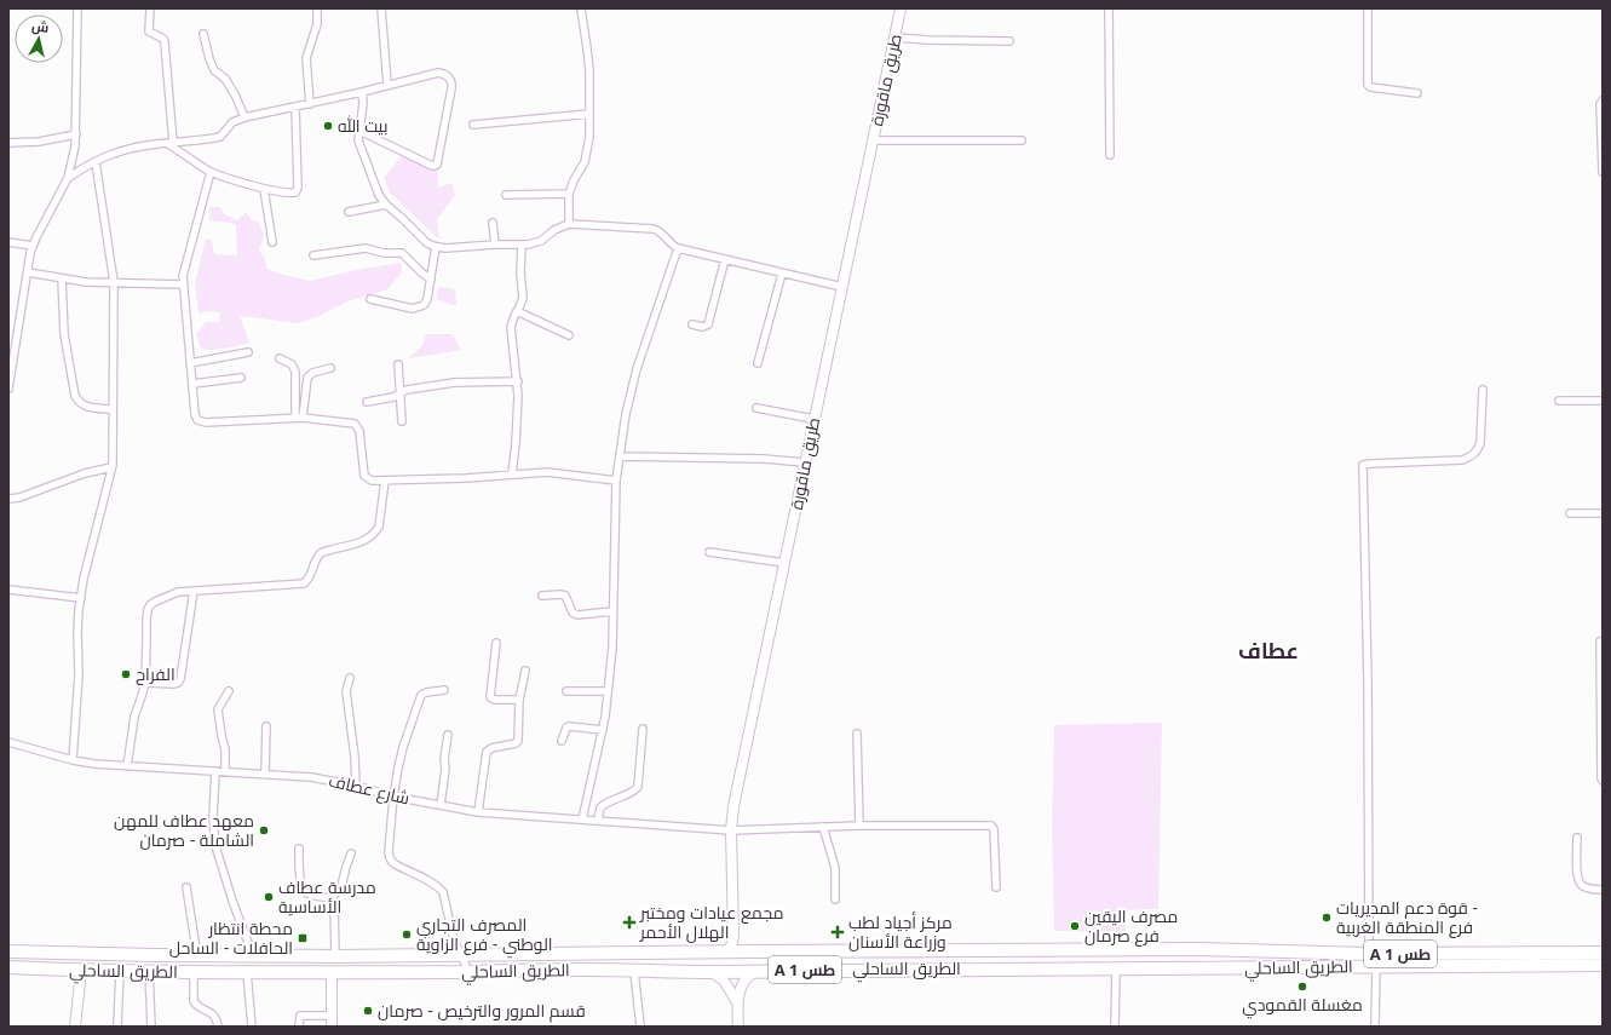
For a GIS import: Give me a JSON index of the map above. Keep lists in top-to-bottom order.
{
  "streets": {
    "highway": ["A 1 طس", "الطريق الساحلي"],
    "street": ["طريق ماقورة", "شارع عطاف"]
  },
  "crossings": [
    ["طريق ماقورة", "شارع عطاف"],
    ["طريق ماقورة", "الطريق الساحلي"]
  ],
  "districts": ["عطاف"],
  "places": {
    "other": [
      "بيت الله",
      "الفراح",
      "معهد عطاف للمهن الشاملة - صرمان",
      "مدرسة عطاف الأساسية",
      "قوة دعم المديريات - فرع المنطقة الغربية",
      "مصرف اليقين فرع صرمان",
      "المصرف التجاري الوطني - فرع الزاوية",
      "مغسلة القمودي",
      "قسم المرور والترخيص - صرمان"
    ],
    "health": ["مجمع عيادات ومختبر الهلال الأحمر", "مركز أجياد لطب وزراعة الأسنان"],
    "transit": ["محطة انتظار الحافلات - الساحل"]
  },
  "north": "top"
}
